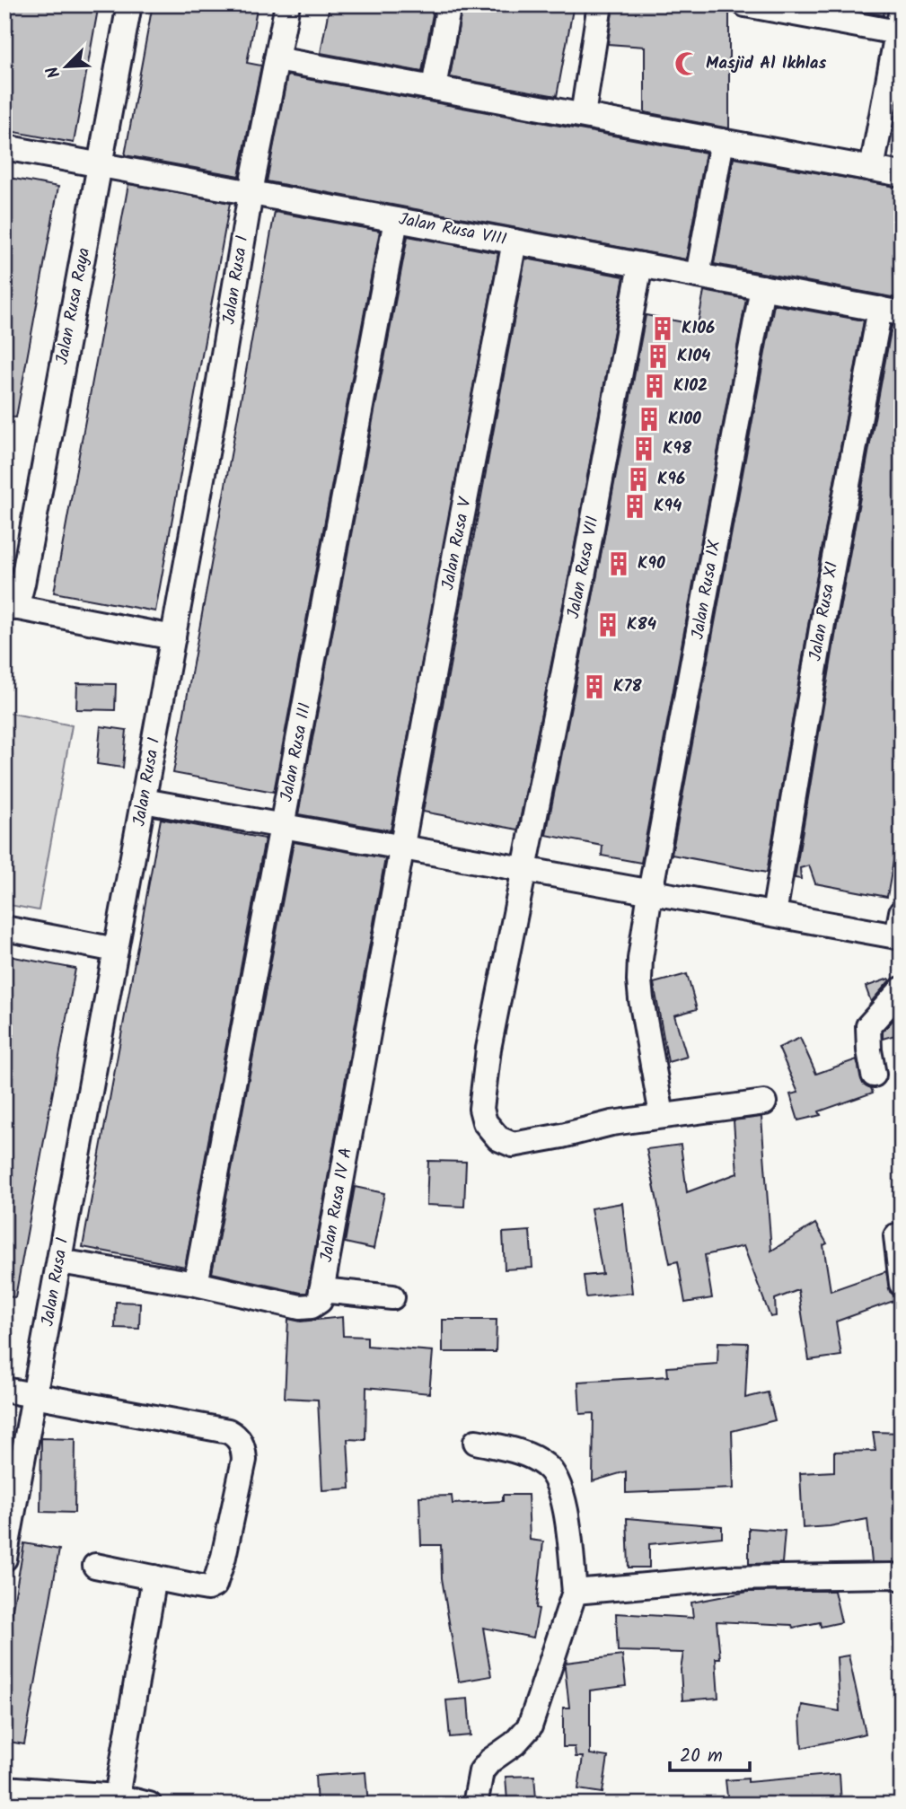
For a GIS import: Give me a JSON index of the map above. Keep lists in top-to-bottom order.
{
  "streets": {
    "street": [
      "Jalan Rusa VIII",
      "Jalan Rusa I",
      "Jalan Rusa Raya",
      "Jalan Rusa V",
      "Jalan Rusa VII",
      "Jalan Rusa IX",
      "Jalan Rusa XI",
      "Jalan Rusa III",
      "Jalan Rusa IV A"
    ]
  },
  "crossings": [
    ["Jalan Rusa VIII", "Jalan Rusa I"],
    ["Jalan Rusa VIII", "Jalan Rusa Raya"],
    ["Jalan Rusa VIII", "Jalan Rusa V"],
    ["Jalan Rusa VIII", "Jalan Rusa VII"],
    ["Jalan Rusa VIII", "Jalan Rusa IX"],
    ["Jalan Rusa VIII", "Jalan Rusa XI"],
    ["Jalan Rusa VIII", "Jalan Rusa III"],
    ["Jalan Rusa V", "Jalan Rusa IV A"],
    ["Jalan Rusa VII", "Jalan Rusa IX"]
  ],
  "places": {
    "mosque": ["Masjid Al Ikhlas"],
    "building": [
      "K106",
      "K104",
      "K102",
      "K100",
      "K98",
      "K96",
      "K94",
      "K90",
      "K84",
      "K78"
    ]
  },
  "scale_bar": "20 m",
  "north": "bottom left"
}
